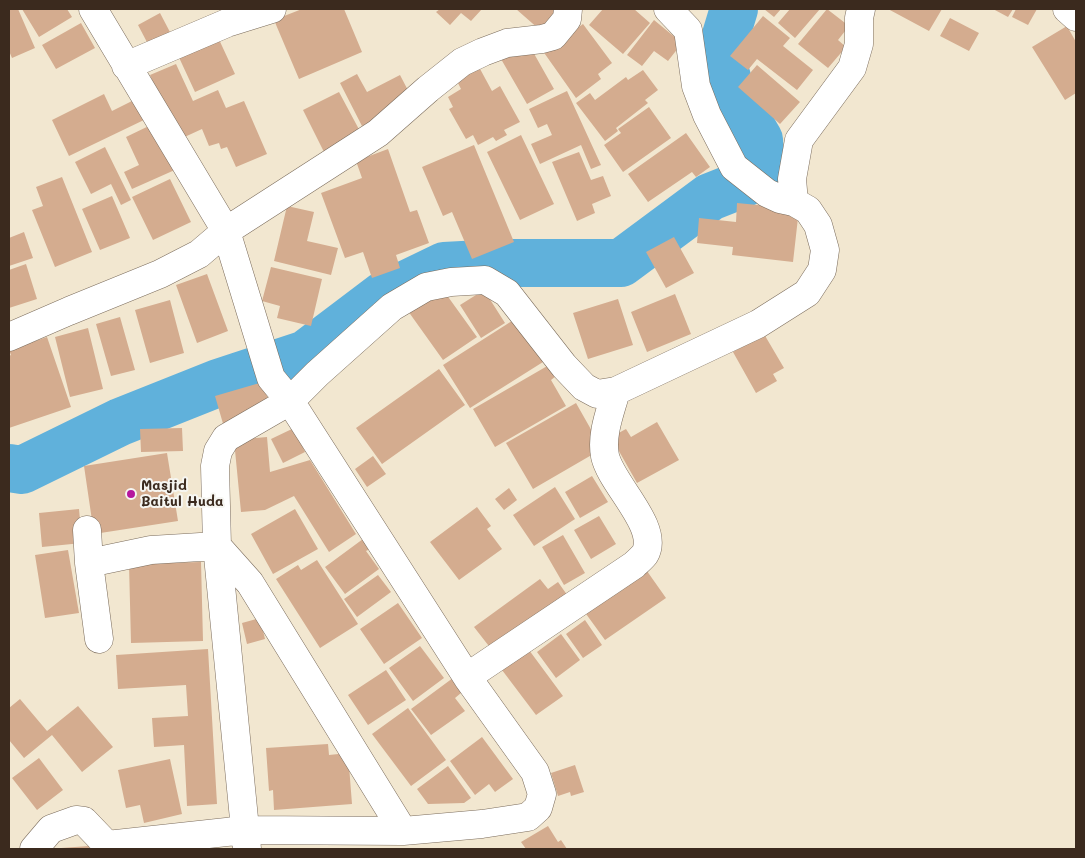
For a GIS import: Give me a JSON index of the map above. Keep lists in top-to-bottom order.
{
  "places": ["Masjid Baitul Huda"]
}
